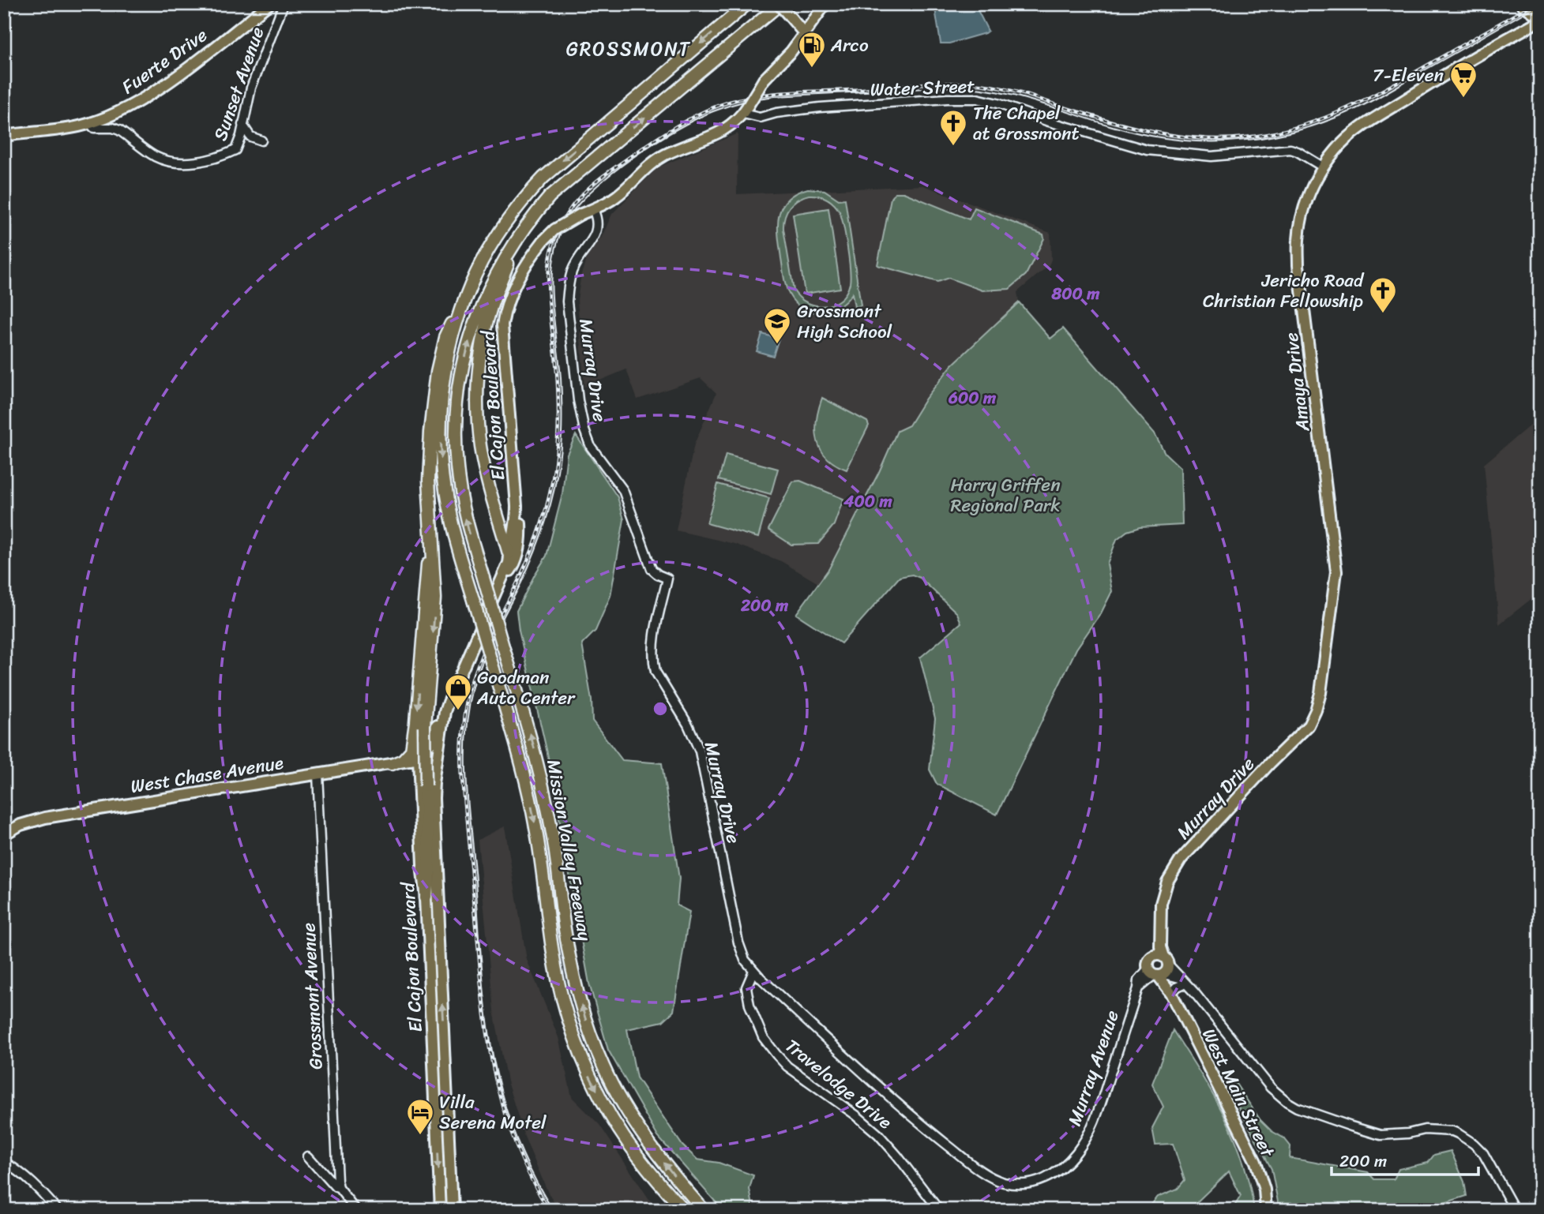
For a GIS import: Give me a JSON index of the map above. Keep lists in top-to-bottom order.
{
  "streets": {
    "highway": ["Mission Valley Freeway"],
    "main road": [
      "Fuerte Drive",
      "Murray Drive",
      "Amaya Drive",
      "El Cajon Boulevard",
      "West Chase Avenue",
      "West Main Street"
    ],
    "street": [
      "Sunset Avenue",
      "Water Street",
      "Grossmont Avenue",
      "Murray Avenue",
      "Travelodge Drive"
    ]
  },
  "crossings": [
    ["Fuerte Drive", "Sunset Avenue"],
    ["Water Street", "Amaya Drive"],
    ["Murray Drive", "Amaya Drive"],
    ["Murray Drive", "El Cajon Boulevard"],
    ["Murray Drive", "Murray Avenue"],
    ["Murray Drive", "Travelodge Drive"],
    ["El Cajon Boulevard", "West Chase Avenue"],
    ["West Chase Avenue", "Grossmont Avenue"],
    ["Murray Avenue", "West Main Street"]
  ],
  "districts": ["GROSSMONT"],
  "parks": ["Harry Griffen Regional Park"],
  "places": {
    "fuel station": ["Arco"],
    "supermarket": ["7-Eleven"],
    "church": ["The Chapel at Grossmont", "Jericho Road Christian Fellowship"],
    "school or university": ["Grossmont High School"],
    "shop": ["Goodman Auto Center"],
    "hotel": ["Villa Serena Motel"]
  },
  "scale_bar": "200 m",
  "rings": [
    "800 m",
    "600 m",
    "400 m",
    "200 m"
  ]
}
